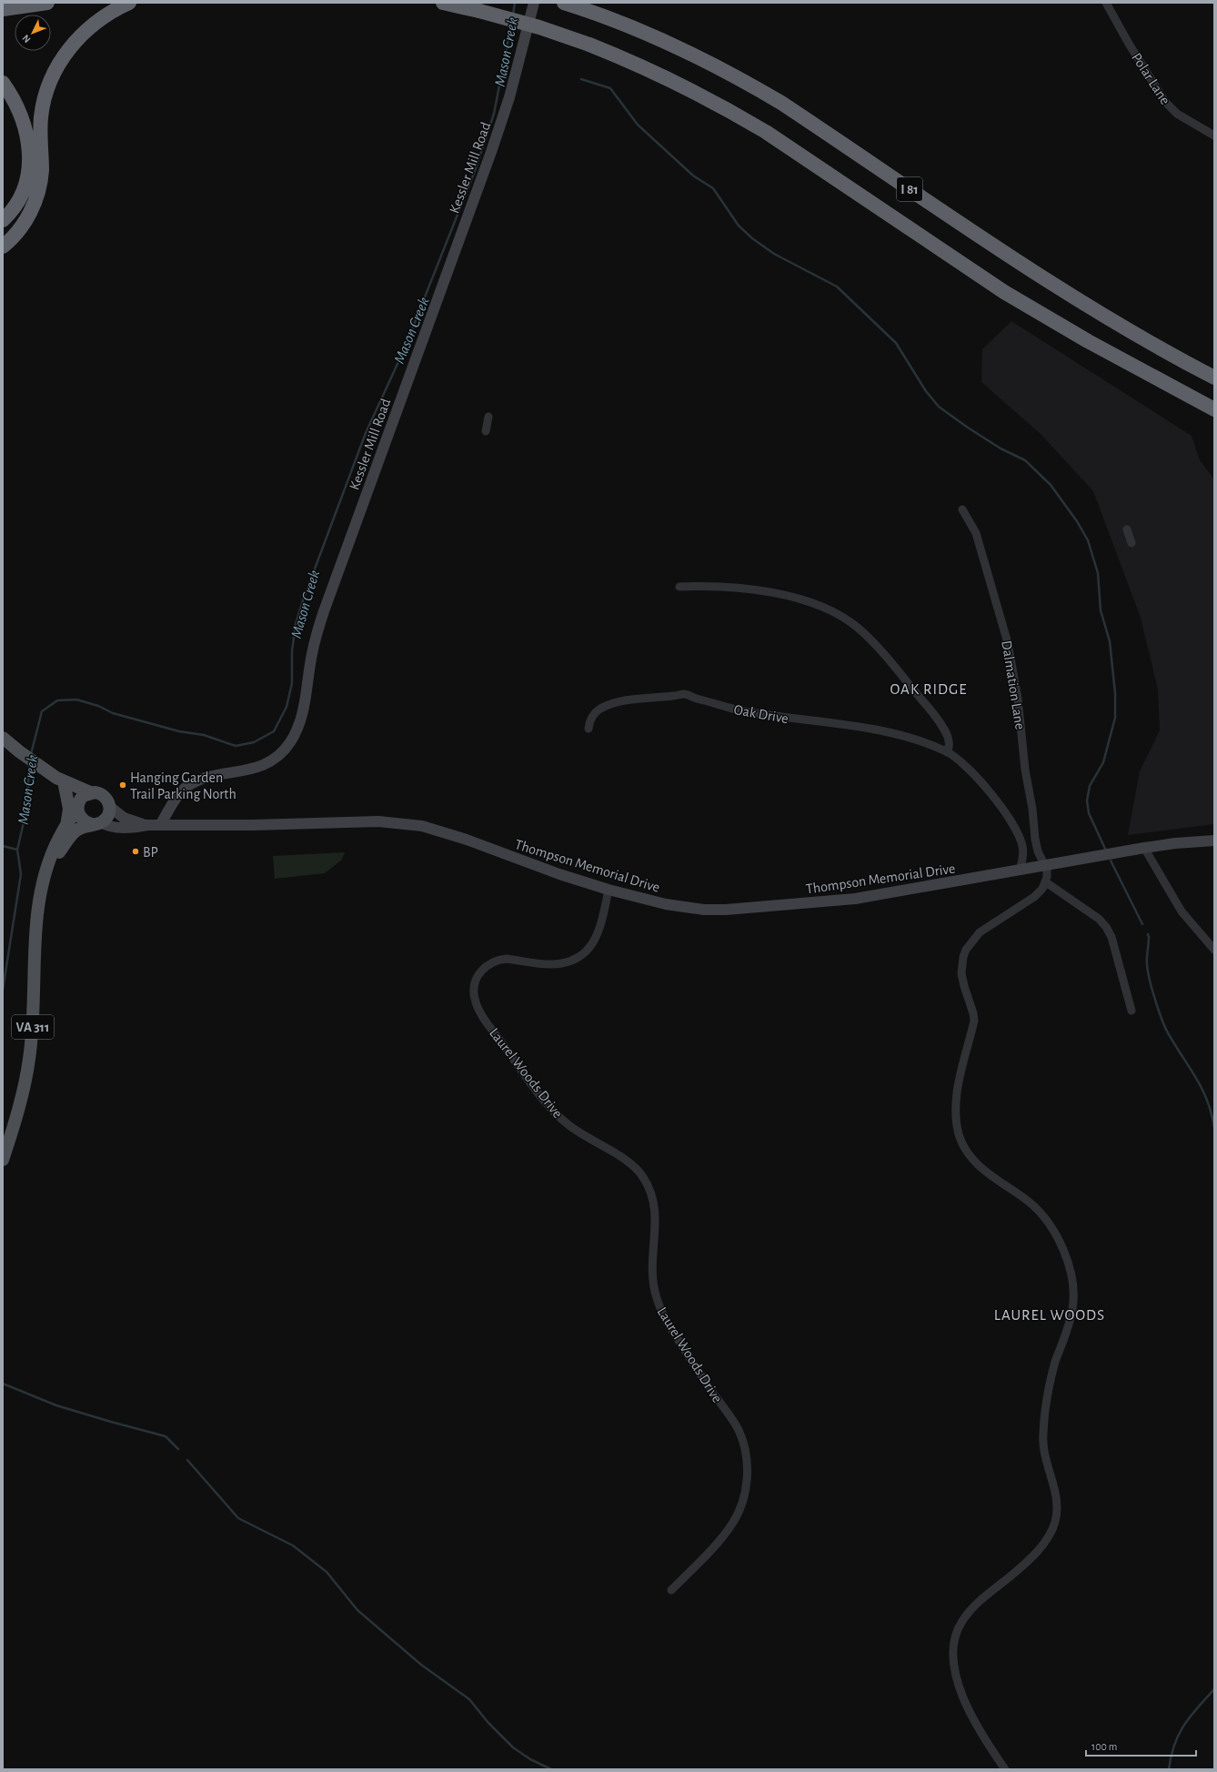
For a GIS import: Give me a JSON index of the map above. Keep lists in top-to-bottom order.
{
  "streets": {
    "highway": ["I 81"],
    "main road": ["Kessler Mill Road", "Thompson Memorial Drive", "VA 311"],
    "street": [
      "Polar Lane",
      "Dalmation Lane",
      "Oak Drive",
      "Laurel Woods Drive"
    ]
  },
  "crossings": [
    ["Kessler Mill Road", "Thompson Memorial Drive"],
    ["Dalmation Lane", "Thompson Memorial Drive"],
    ["Oak Drive", "Thompson Memorial Drive"],
    ["Thompson Memorial Drive", "VA 311"],
    ["Thompson Memorial Drive", "Laurel Woods Drive"]
  ],
  "districts": ["OAK RIDGE", "LAUREL WOODS"],
  "water": ["Mason Creek"],
  "places": ["Hanging Garden Trail Parking North", "BP"],
  "scale_bar": "100 m",
  "north": "bottom left"
}
